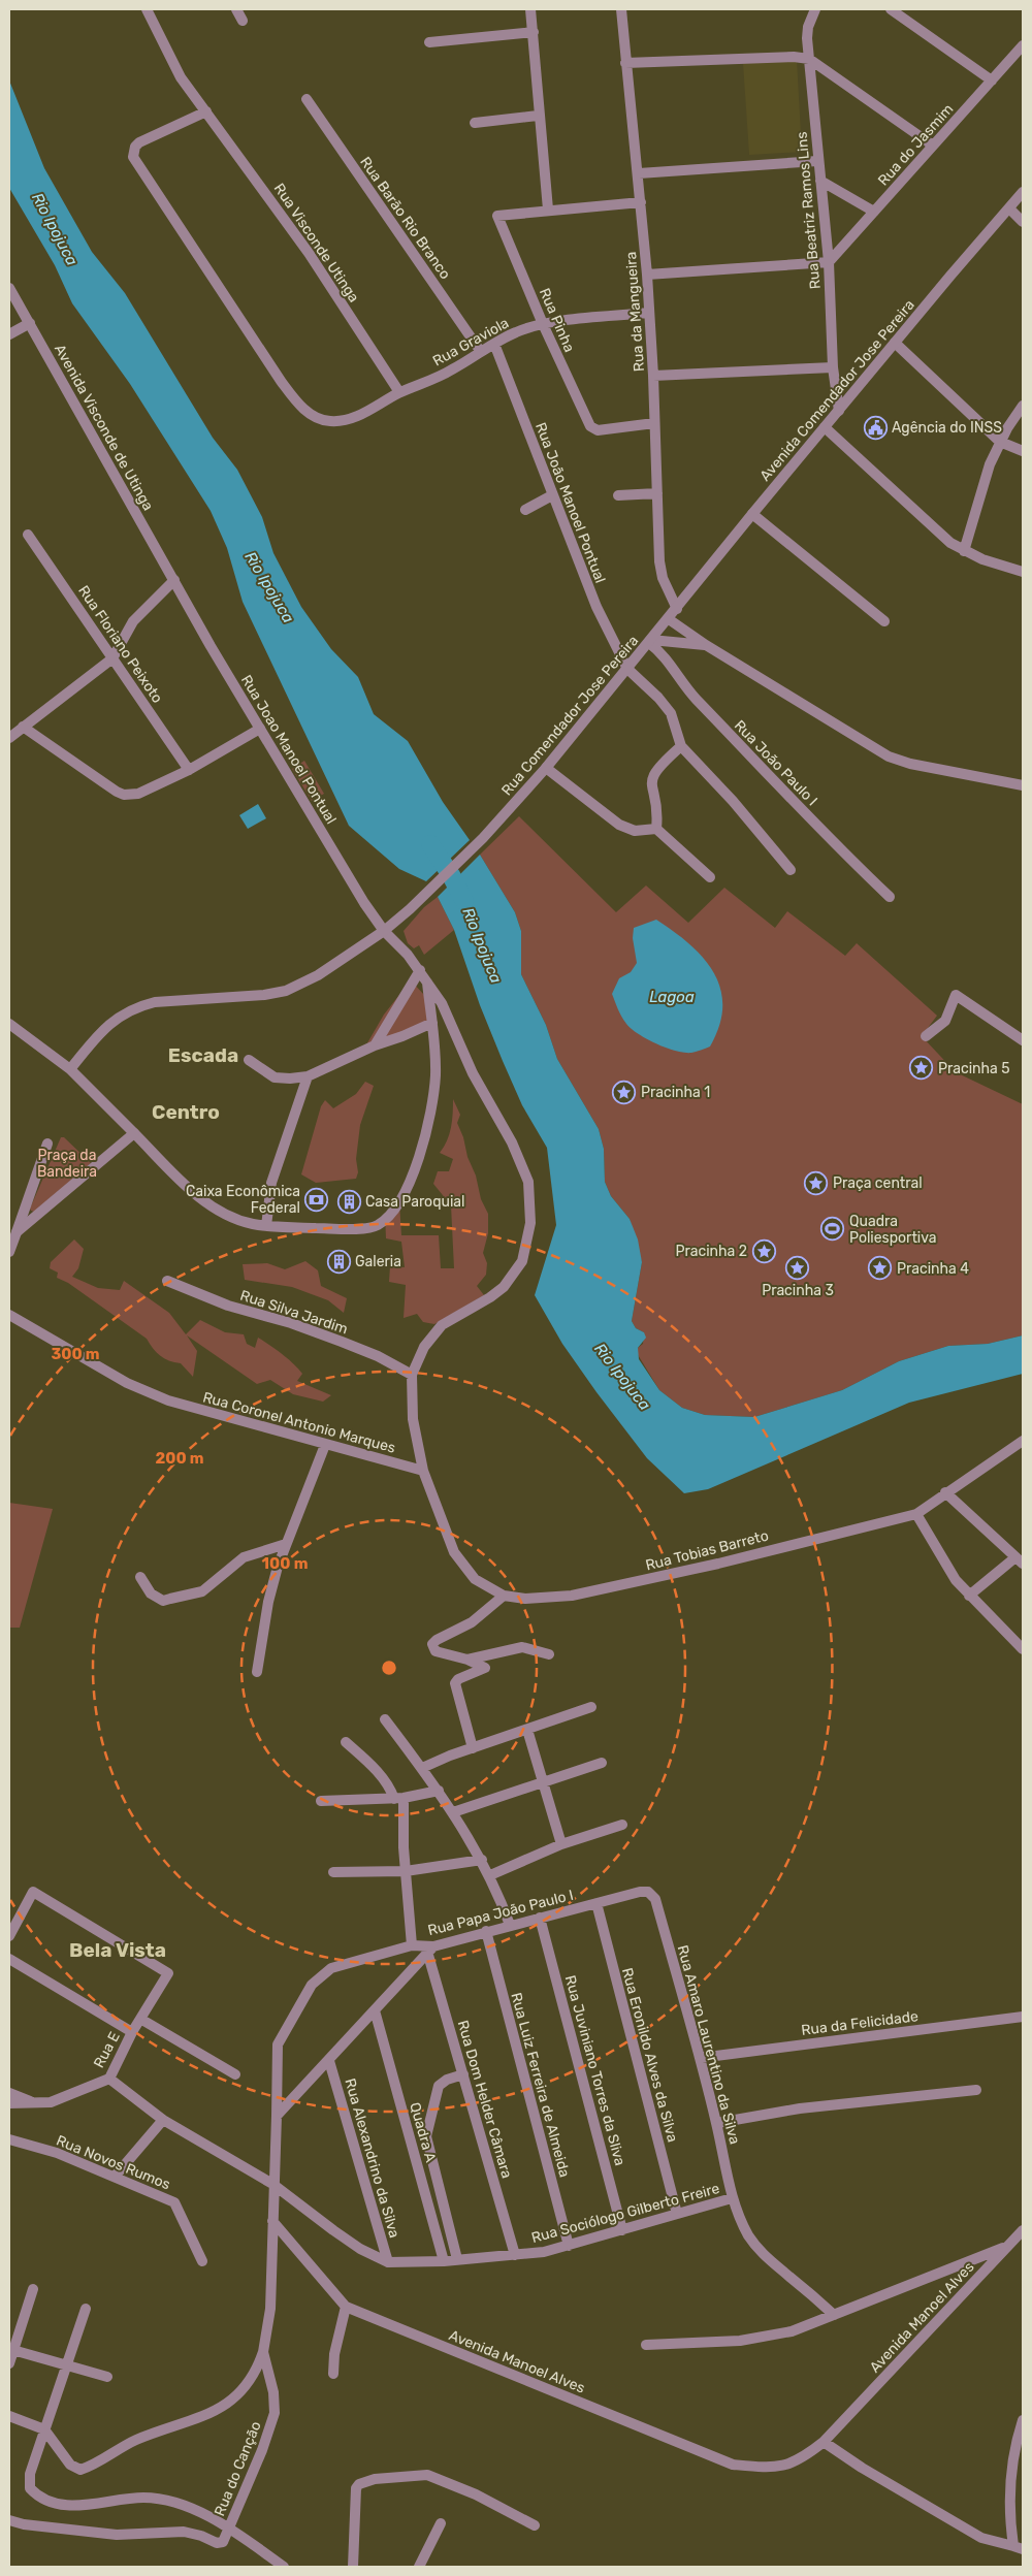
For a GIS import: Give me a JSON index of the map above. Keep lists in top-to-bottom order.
{
  "streets": {
    "street": [
      "Rua do Jasmim",
      "Rua Beatriz Ramos Lins",
      "Rua Barão Rio Branco",
      "Rua Visconde Utinga",
      "Rua da Mangueira",
      "Rua Pinha",
      "Rua Graviola",
      "Avenida Comendador Jose Pereira",
      "Avenida Visconde de Utinga",
      "Rua João Manoel Pontual",
      "Rua Floriano Peixoto",
      "Rua Comendador Jose Pereira",
      "Rua Joao Manoel Pontual",
      "Rua João Paulo I",
      "Rua Silva Jardim",
      "Rua Coronel Antonio Marques",
      "Rua Tobias Barreto",
      "Rua Papa João Paulo I",
      "Rua da Felicidade",
      "Rua Amaro Laurentino da Silva",
      "Rua E",
      "Rua Eronildo Alves da Silva",
      "Rua Juviniano Torres da Sliva",
      "Rua Luiz Ferreira de Almeida",
      "Rua Dom Helder Câmara",
      "Quadra A",
      "Rua Alexandrino da Silva",
      "Rua Novos Rumos",
      "Rua Sociólogo Gilberto Freire",
      "Avenida Manoel Alves",
      "Rua do Canção"
    ]
  },
  "crossings": [
    ["Rua do Jasmim", "Rua Beatriz Ramos Lins"],
    ["Rua Beatriz Ramos Lins", "Avenida Comendador Jose Pereira"],
    ["Rua Barão Rio Branco", "Rua Graviola"],
    ["Rua Visconde Utinga", "Rua Graviola"],
    ["Rua da Mangueira", "Rua Pinha"],
    ["Rua da Mangueira", "Rua Graviola"],
    ["Rua da Mangueira", "Avenida Comendador Jose Pereira"],
    ["Rua da Mangueira", "Rua Comendador Jose Pereira"],
    ["Rua Pinha", "Rua Graviola"],
    ["Rua Graviola", "Rua João Manoel Pontual"],
    ["Avenida Comendador Jose Pereira", "Rua Comendador Jose Pereira"],
    ["Avenida Visconde de Utinga", "Rua Joao Manoel Pontual"],
    ["Rua João Manoel Pontual", "Rua Comendador Jose Pereira"],
    ["Rua Comendador Jose Pereira", "Rua Joao Manoel Pontual"],
    ["Rua Comendador Jose Pereira", "Rua João Paulo I"],
    ["Rua Joao Manoel Pontual", "Rua Silva Jardim"],
    ["Rua Papa João Paulo I", "Rua Amaro Laurentino da Silva"],
    ["Rua Papa João Paulo I", "Rua Eronildo Alves da Silva"],
    ["Rua Papa João Paulo I", "Rua Juviniano Torres da Sliva"],
    ["Rua Papa João Paulo I", "Rua Luiz Ferreira de Almeida"],
    ["Rua Papa João Paulo I", "Rua Dom Helder Câmara"],
    ["Rua da Felicidade", "Rua Amaro Laurentino da Silva"],
    ["Rua Amaro Laurentino da Silva", "Rua Sociólogo Gilberto Freire"],
    ["Rua E", "Rua Sociólogo Gilberto Freire"],
    ["Rua Eronildo Alves da Silva", "Rua Sociólogo Gilberto Freire"],
    ["Rua Juviniano Torres da Sliva", "Rua Sociólogo Gilberto Freire"],
    ["Rua Luiz Ferreira de Almeida", "Rua Sociólogo Gilberto Freire"],
    ["Rua Dom Helder Câmara", "Rua Sociólogo Gilberto Freire"],
    ["Quadra A", "Rua Sociólogo Gilberto Freire"],
    ["Rua Alexandrino da Silva", "Rua Sociólogo Gilberto Freire"],
    ["Avenida Manoel Alves", "Rua do Canção"]
  ],
  "districts": ["Escada", "Centro", "Bela Vista"],
  "water": ["Rio Ipojuca", "Lagoa"],
  "parks": ["Praça da Bandeira"],
  "places": {
    "public building": ["Agência do INSS"],
    "place": [
      "Pracinha 5",
      "Pracinha 1",
      "Praça central",
      "Pracinha 2",
      "Pracinha 3",
      "Pracinha 4"
    ],
    "bank": ["Caixa Econômica Federal"],
    "building": ["Casa Paroquial", "Galeria"],
    "sports": ["Quadra Poliesportiva"]
  },
  "rings": ["300 m", "200 m", "100 m"]
}
